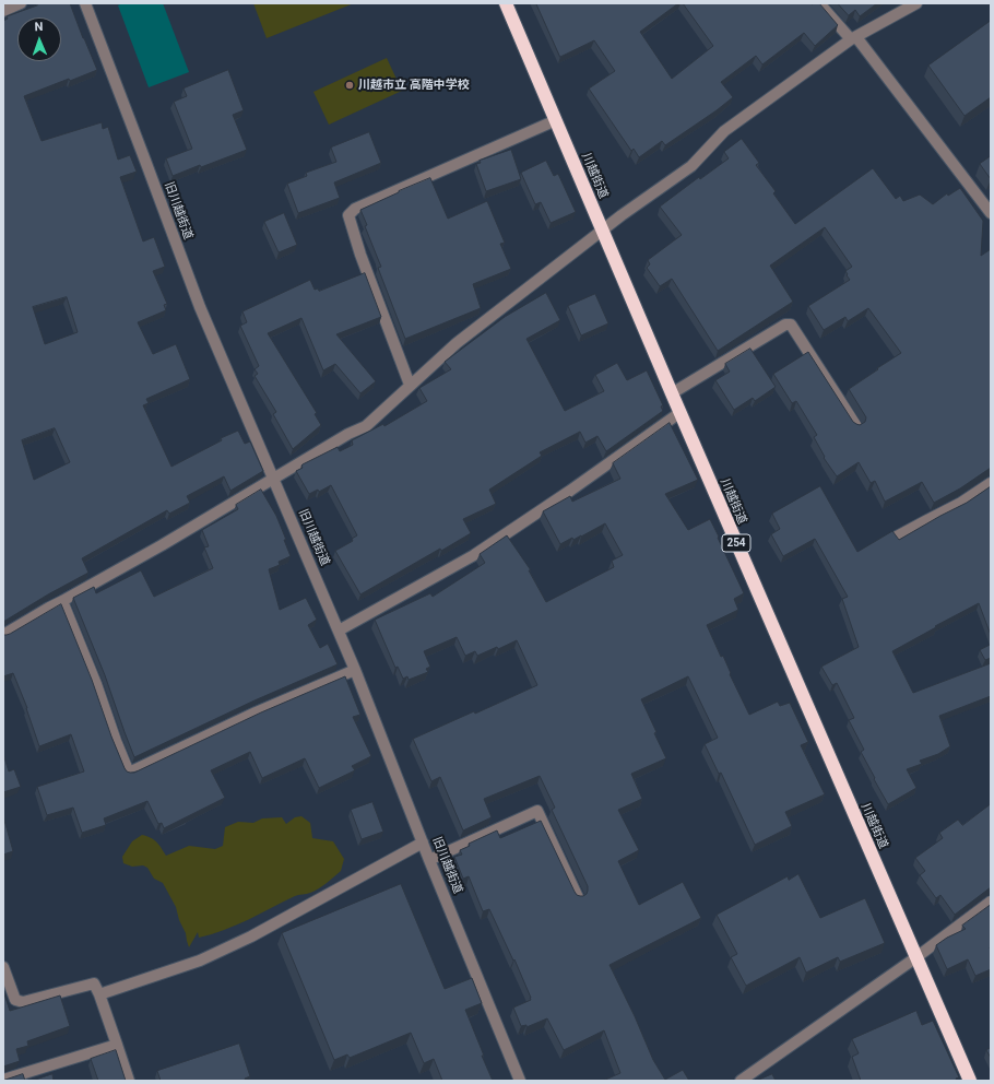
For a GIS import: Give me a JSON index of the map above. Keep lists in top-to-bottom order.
{
  "streets": {
    "highway": ["川越街道", "254"],
    "street": ["旧川越街道"]
  },
  "places": ["川越市立 高階中学校"],
  "north": "top"
}
